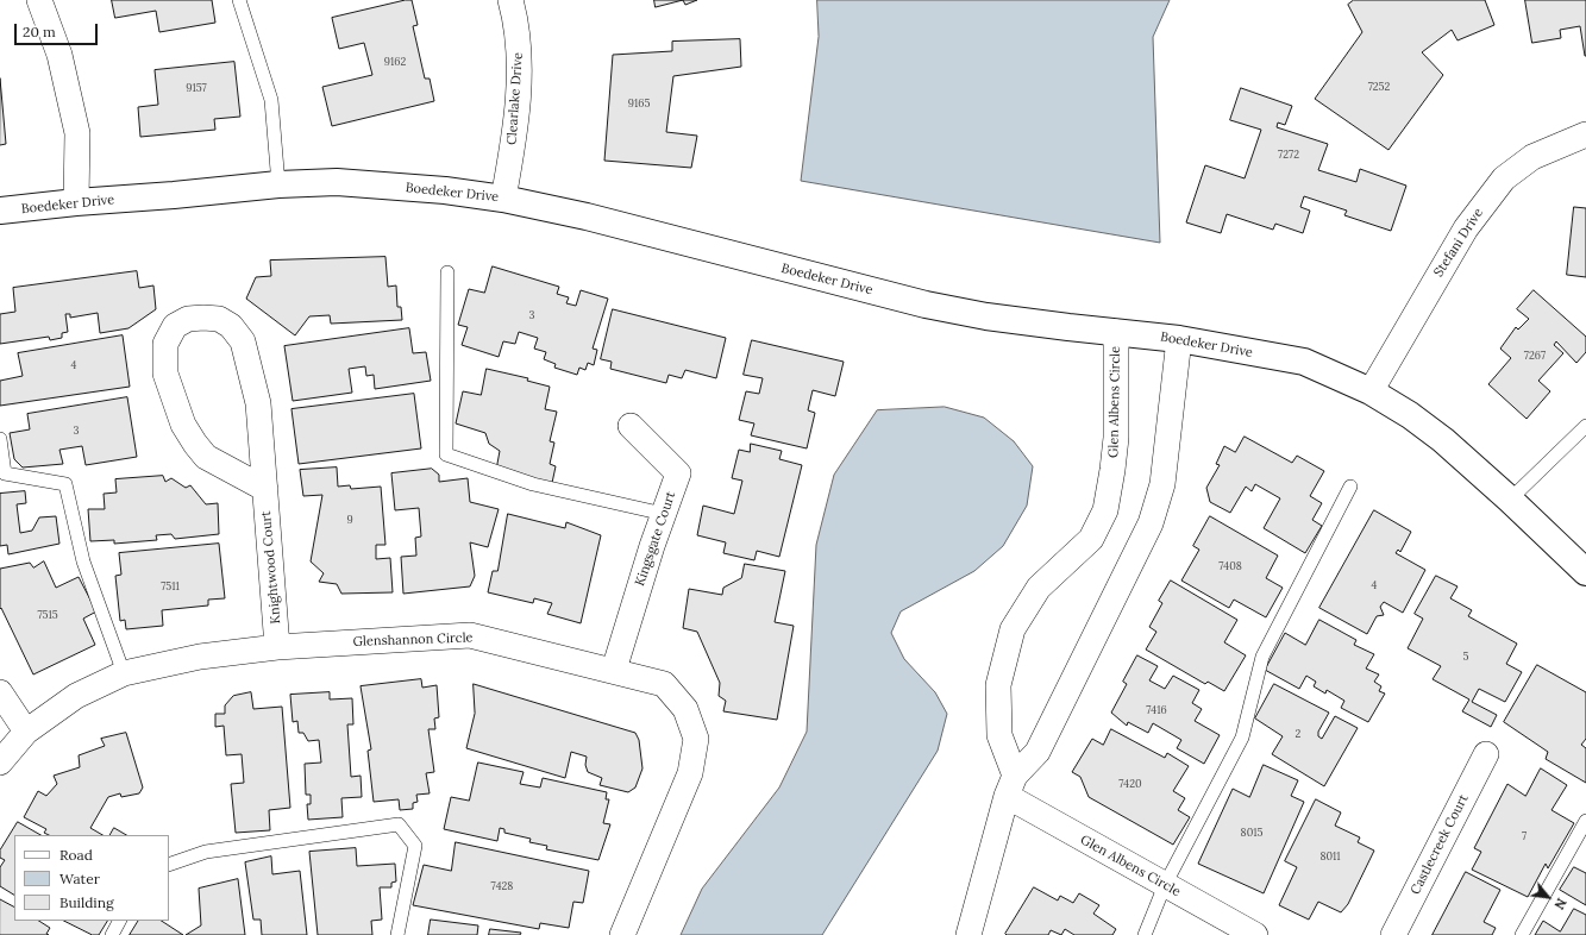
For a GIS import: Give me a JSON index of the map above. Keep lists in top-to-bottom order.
{
  "streets": {
    "street": [
      "Clearlake Drive",
      "Boedeker Drive",
      "Stefani Drive",
      "Glen Albens Circle",
      "Kingsgate Court",
      "Knightwood Court",
      "Glenshannon Circle",
      "Castlecreek Court"
    ]
  },
  "crossings": [
    ["Clearlake Drive", "Boedeker Drive"],
    ["Boedeker Drive", "Stefani Drive"],
    ["Boedeker Drive", "Glen Albens Circle"],
    ["Kingsgate Court", "Glenshannon Circle"],
    ["Knightwood Court", "Glenshannon Circle"]
  ],
  "house_numbers": [
    "9162",
    "7252",
    "9157",
    "9165",
    "7272",
    "3",
    "7267",
    "4",
    "3",
    "9",
    "7408",
    "4",
    "7511",
    "7515",
    "5",
    "7416",
    "2",
    "7420",
    "8015",
    "7",
    "8011",
    "7428"
  ],
  "legend": ["Road", "Water", "Building"],
  "scale_bar": "20 m",
  "north": "bottom right"
}
